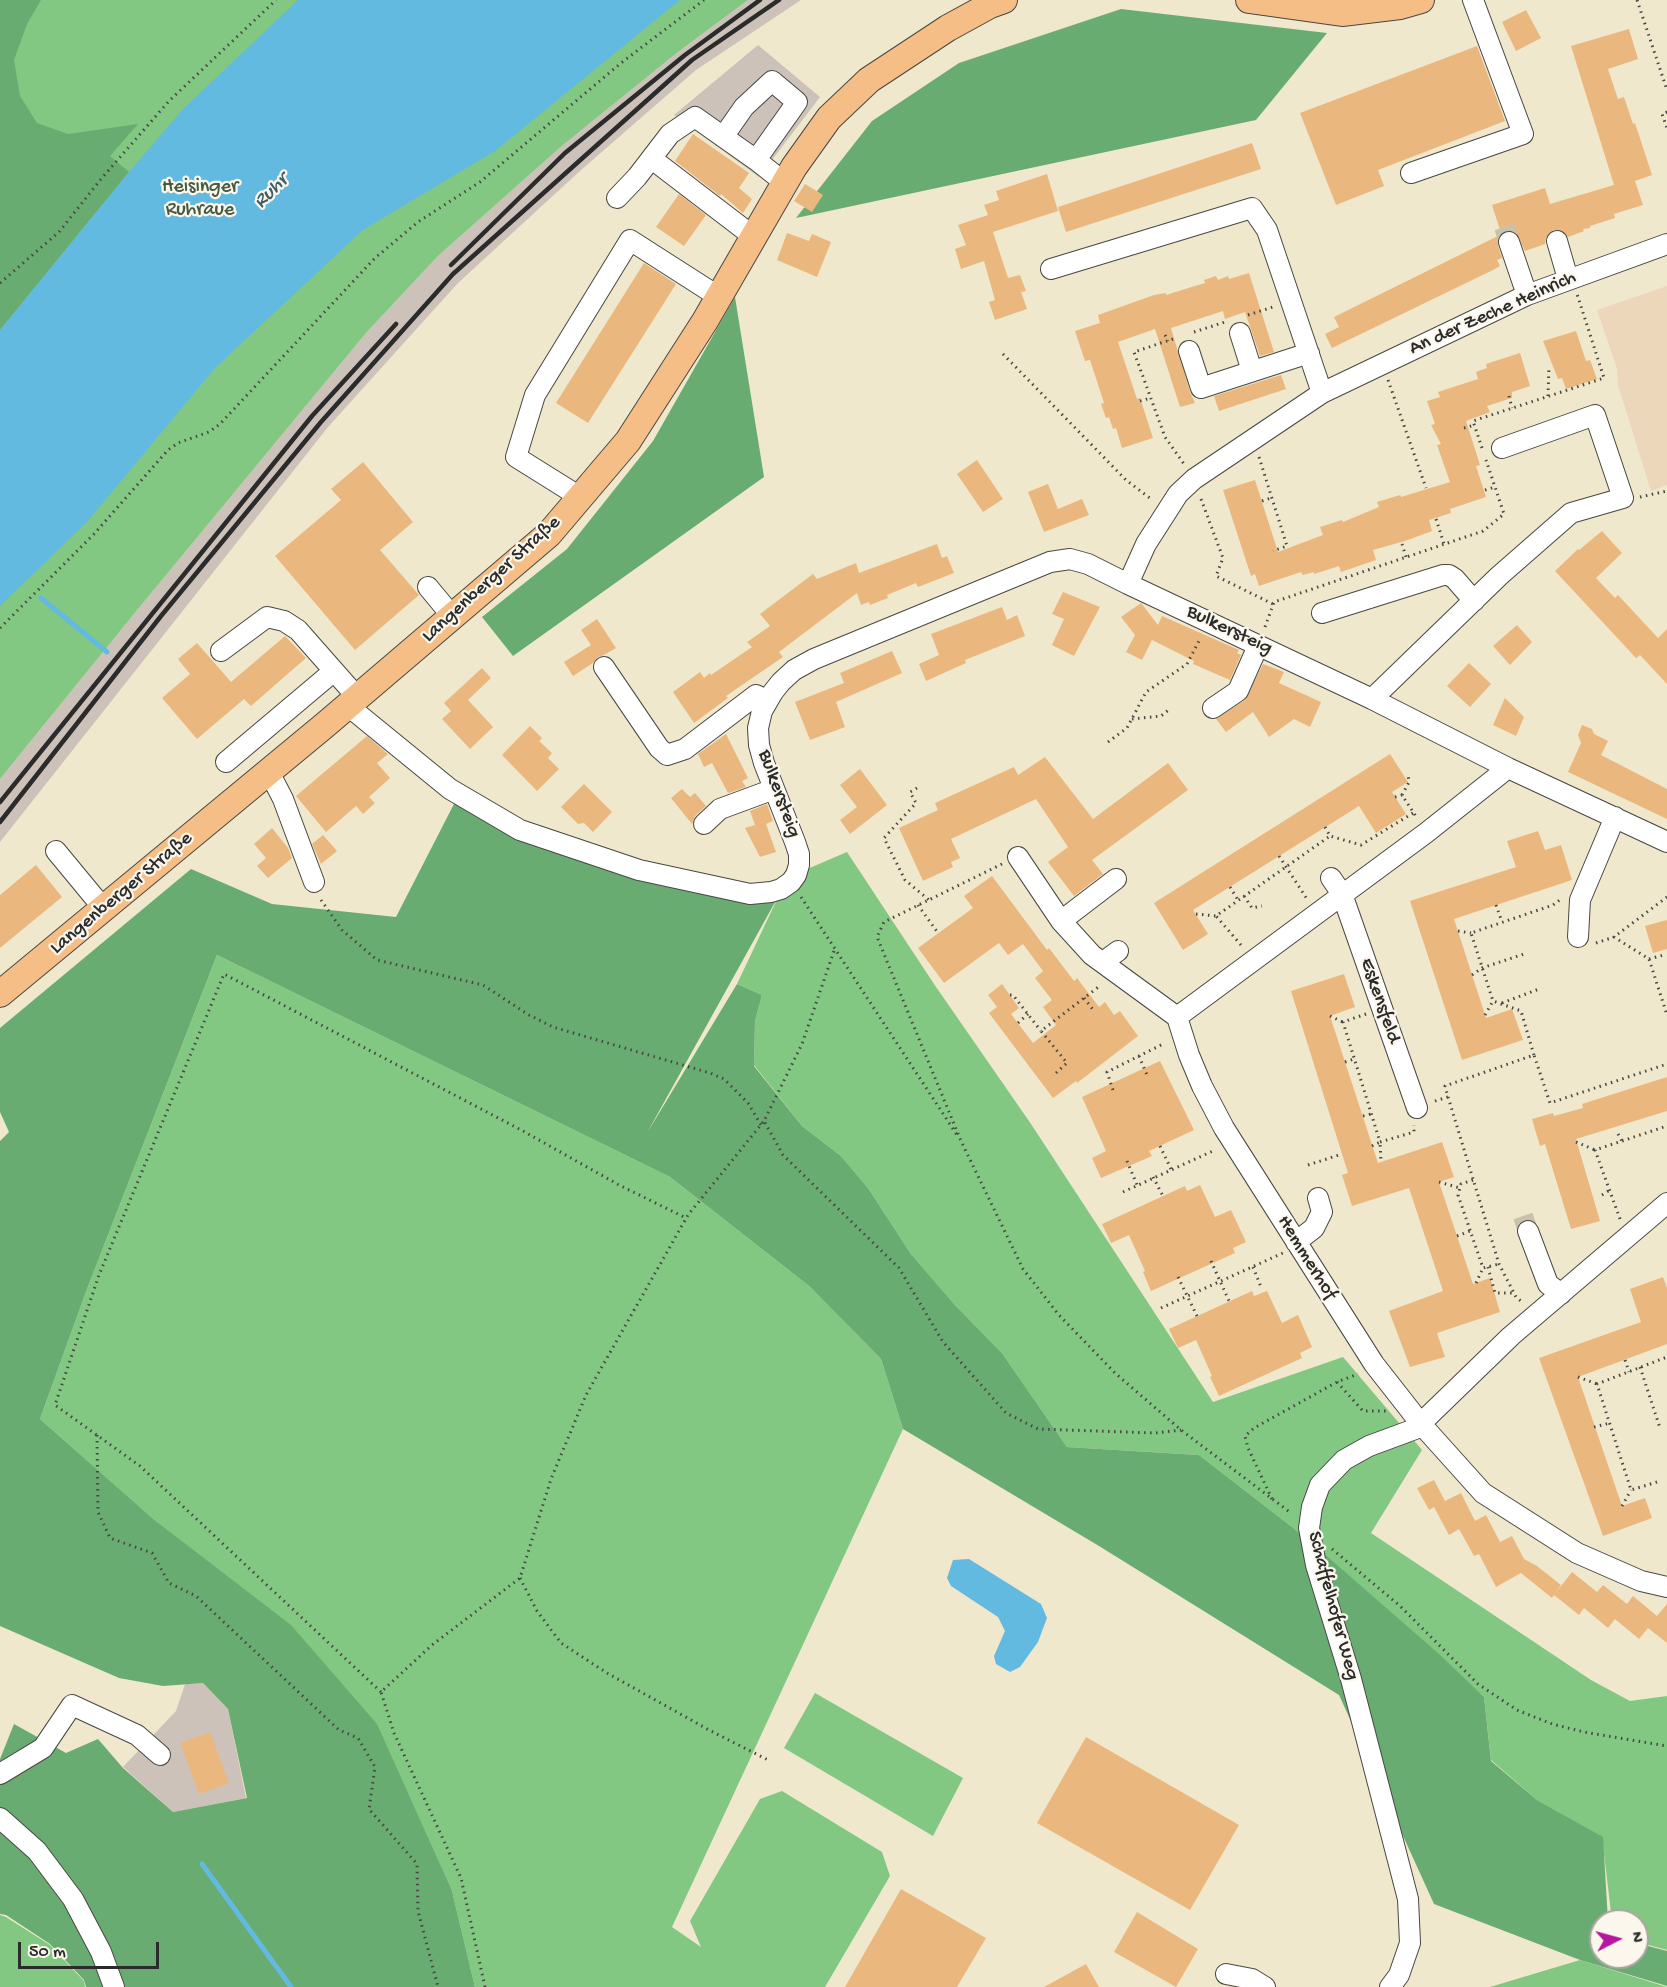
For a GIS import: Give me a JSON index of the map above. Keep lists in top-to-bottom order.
{
  "streets": {
    "main road": ["Langenberger Straße"],
    "street": [
      "An der Zeche Heinrich",
      "Bulkersteig",
      "Eskensfeld",
      "Hemmerhof",
      "Schaffelhofer Weg"
    ]
  },
  "crossings": [
    ["An der Zeche Heinrich", "Bulkersteig"],
    ["Hemmerhof", "Schaffelhofer Weg"]
  ],
  "water": ["Ruhr"],
  "parks": ["Heisinger Ruhraue"],
  "scale_bar": "50 m",
  "north": "right"
}
